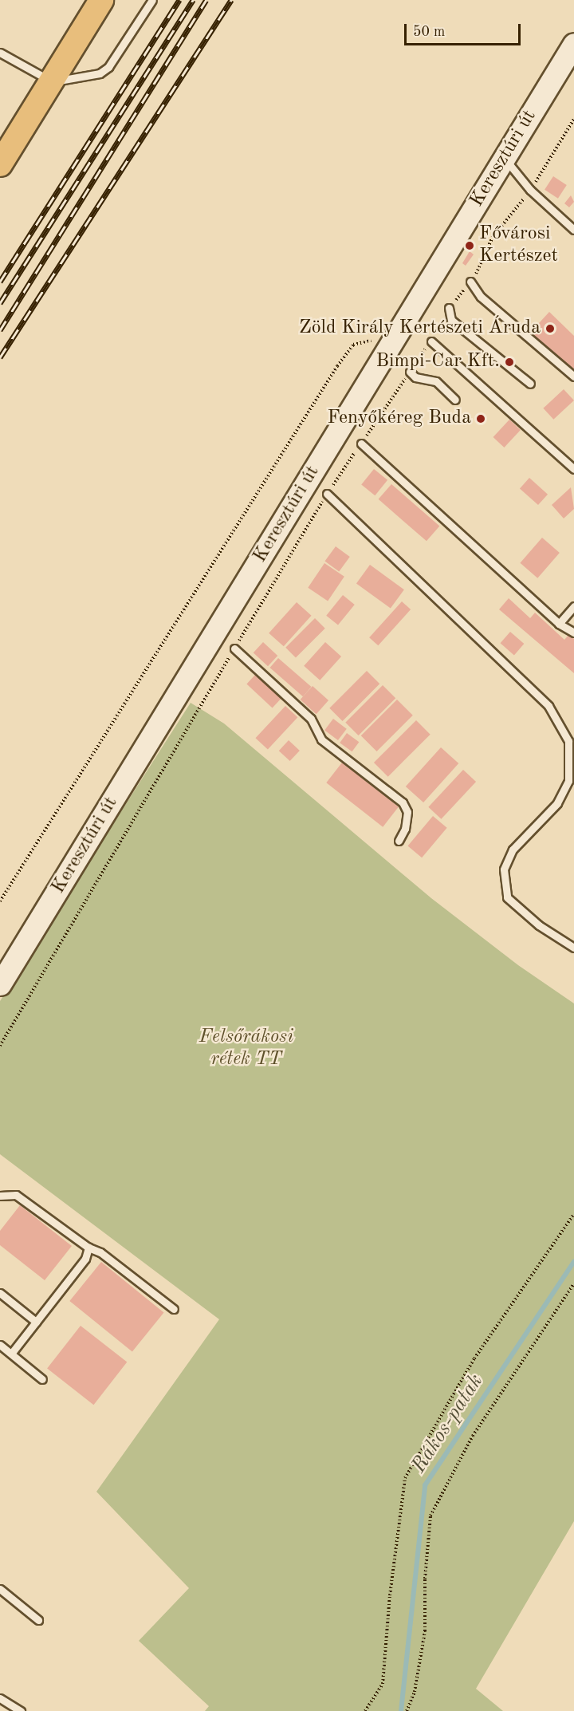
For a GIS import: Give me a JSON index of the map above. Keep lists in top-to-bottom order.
{
  "streets": {
    "main road": ["Keresztúri út"]
  },
  "water": ["Rákos-patak"],
  "parks": ["Felsőrákosi rétek TT"],
  "places": [
    "Fővárosi Kertészet",
    "Zöld Király Kertészeti Áruda",
    "Bimpi-Car Kft.",
    "Fenyőkéreg Buda"
  ],
  "scale_bar": "50 m"
}
